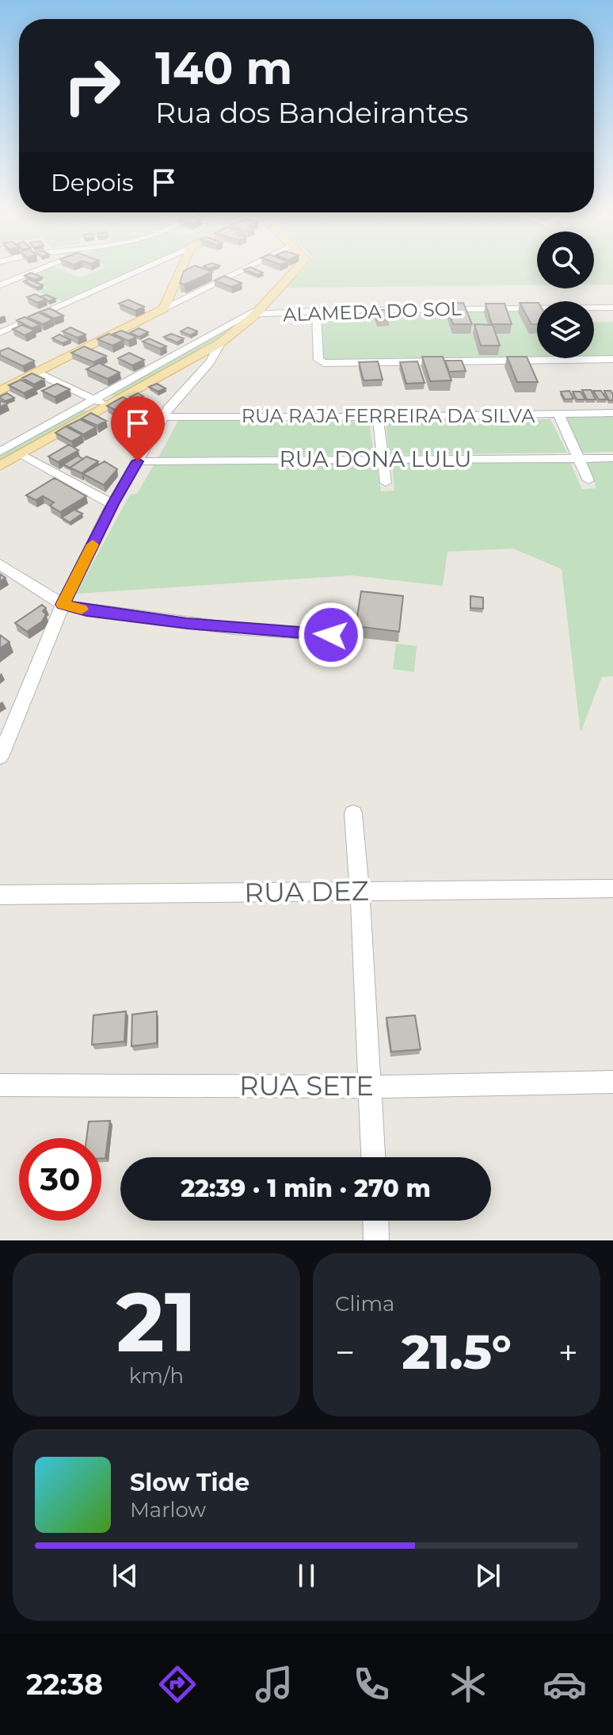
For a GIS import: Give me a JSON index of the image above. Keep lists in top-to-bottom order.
{
  "streets": {
    "street": [
      "ALAMEDA DO SOL",
      "RUA RAJA FERREIRA DA SILVA",
      "RUA DONA LULU",
      "RUA DEZ",
      "RUA SETE"
    ]
  },
  "page": {
    "turn": ["140 m", "Rua dos Bandeirantes"],
    "then": "Depois",
    "limit": "30",
    "trip": "22:39 · 1 min · 270 m",
    "tile": [
      ["21", "km/h"],
      "Clima"
    ],
    "heat": ["−", "21.5°", "+"],
    "song": ["Slow Tide", "Marlow"],
    "tabs": "22:38"
  }
}
